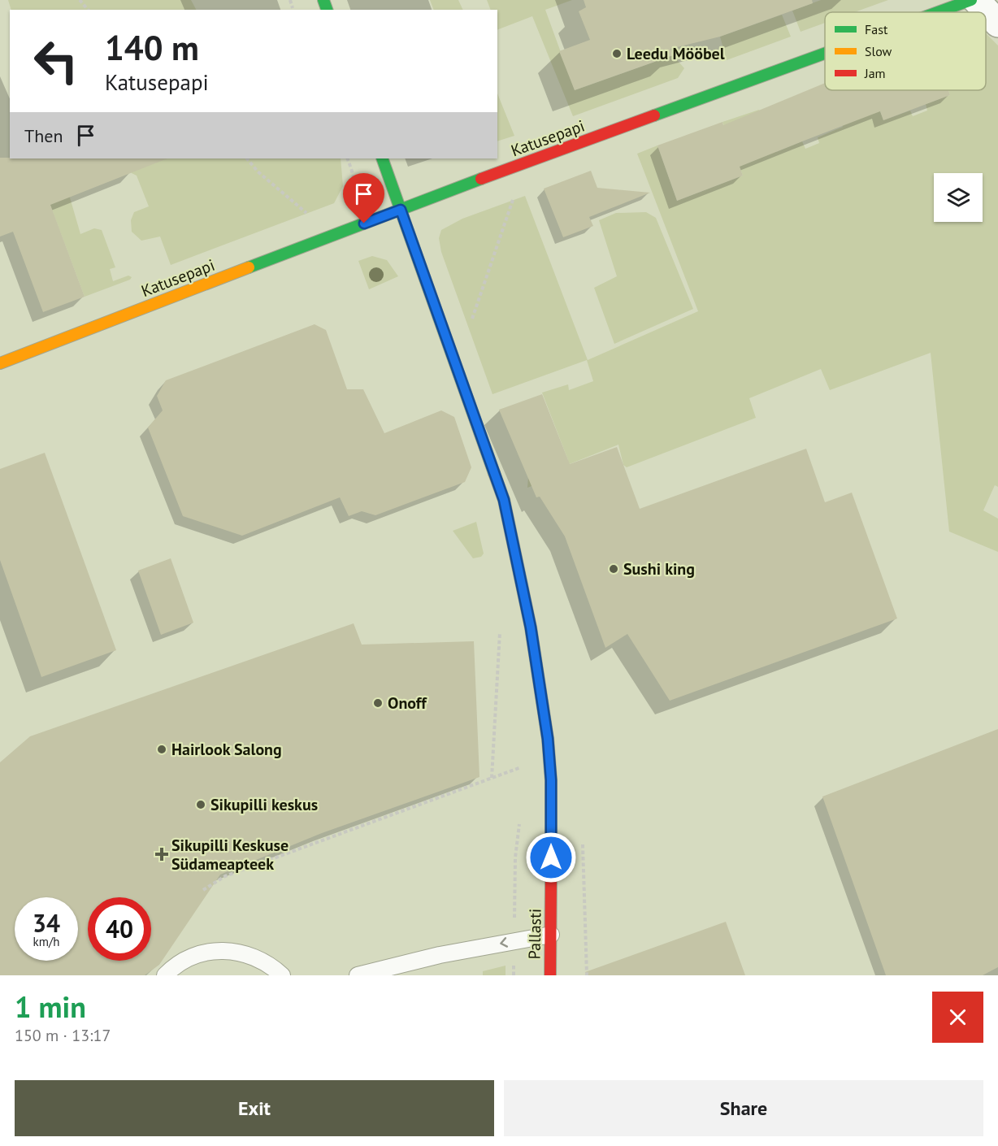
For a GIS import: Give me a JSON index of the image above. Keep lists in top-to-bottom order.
{
  "streets": {
    "street": ["Katusepapi", "Pallasti"]
  },
  "crossings": [
    ["Katusepapi", "Pallasti"]
  ],
  "places": {
    "other": [
      "Leedu Mööbel",
      "Sushi king",
      "Onoff",
      "Hairlook Salong",
      "Sikupilli keskus"
    ],
    "health": ["Sikupilli Keskuse Südameapteek"]
  },
  "legend": ["Fast", "Slow", "Jam"],
  "page": {
    "turn": ["140 m", "Katusepapi"],
    "then": "Then",
    "speed": "34 km/h",
    "limit": "40",
    "heading": ["1 min", "150 m · 13:17"],
    "buttons": ["Exit", "Share"]
  }
}
